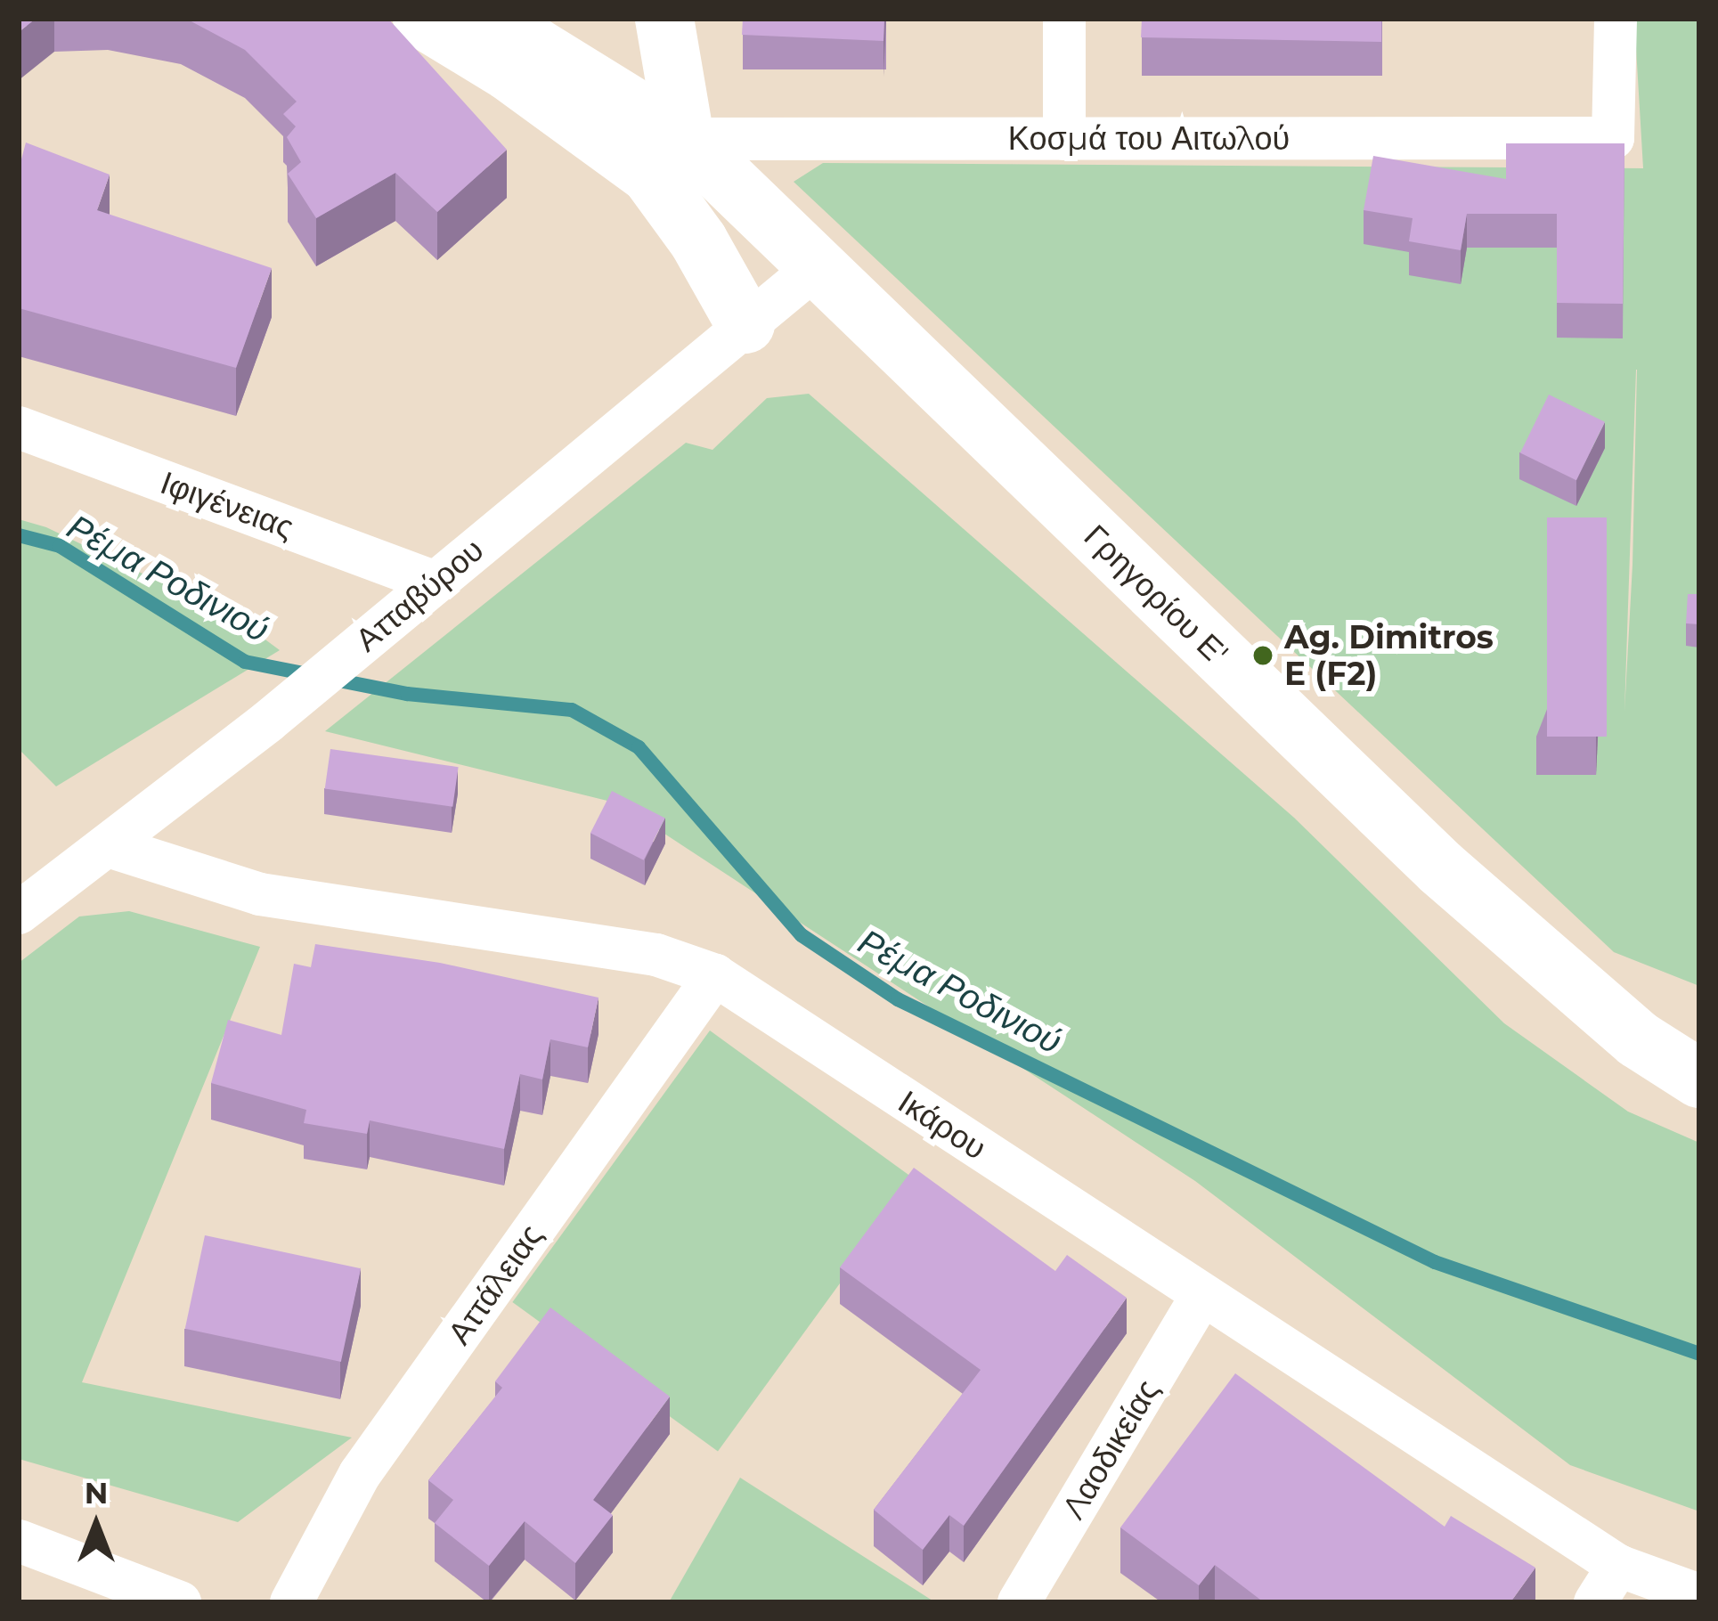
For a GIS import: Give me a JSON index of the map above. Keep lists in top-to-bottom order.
{
  "streets": {
    "main road": ["Γρηγορίου Ε'"],
    "street": [
      "Κοσμά του Αιτωλού",
      "Ιφιγένειας",
      "Ατταβύρου",
      "Ικάρου",
      "Αττάλειας",
      "Λαοδικείας"
    ]
  },
  "crossings": [
    ["Κοσμά του Αιτωλού", "Γρηγορίου Ε'"],
    ["Ιφιγένειας", "Ατταβύρου"],
    ["Ατταβύρου", "Γρηγορίου Ε'"],
    ["Ατταβύρου", "Ικάρου"],
    ["Ικάρου", "Αττάλειας"],
    ["Ικάρου", "Λαοδικείας"]
  ],
  "water": ["Ρέμα Ροδινιού"],
  "places": ["Ag. Dimitros E (F2)"],
  "north": "top"
}
